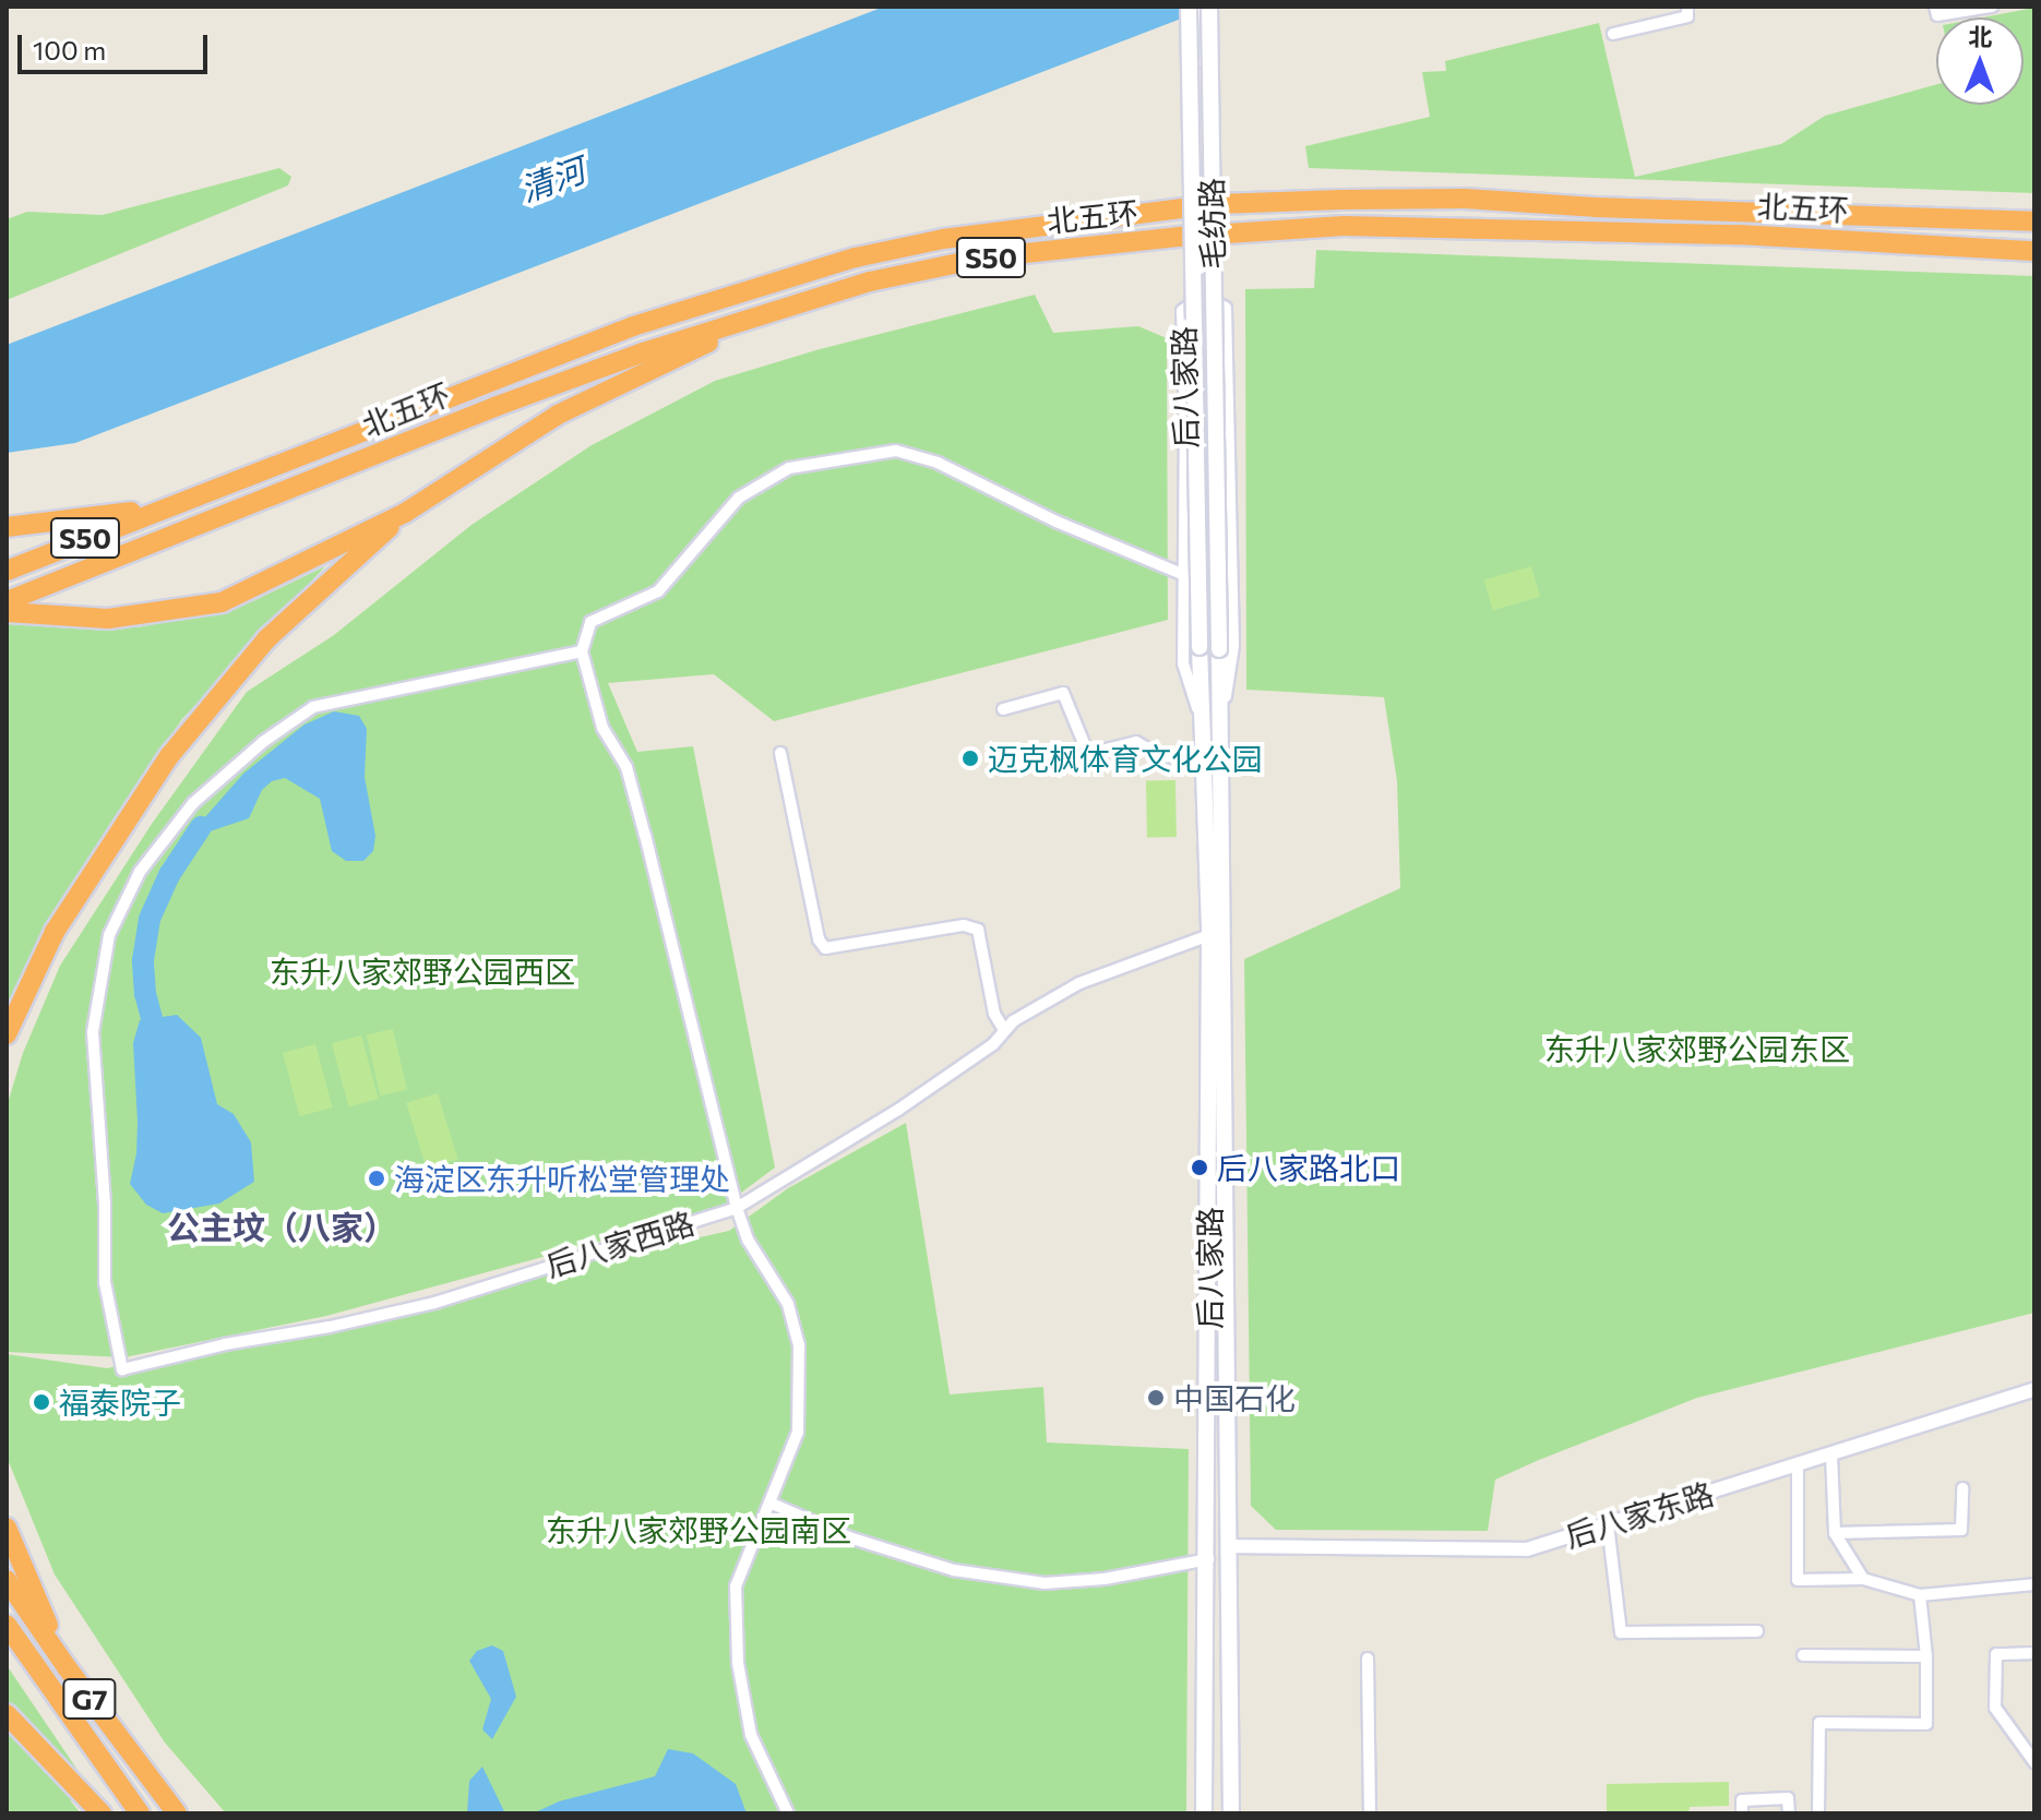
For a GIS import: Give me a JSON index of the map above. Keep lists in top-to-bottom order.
{
  "streets": {
    "highway": ["北五环", "S50", "G7"],
    "main road": ["毛纺路", "后八家路"],
    "street": ["后八家西路", "后八家东路"]
  },
  "crossings": [
    ["毛纺路", "后八家路"],
    ["后八家路", "后八家西路"],
    ["后八家路", "后八家东路"]
  ],
  "districts": ["公主坟（八家）"],
  "water": ["清河"],
  "parks": ["东升八家郊野公园西区", "东升八家郊野公园东区", "东升八家郊野公园南区"],
  "places": [
    "迈克枫体育文化公园",
    "后八家路北口",
    "海淀区东升听松堂管理处",
    "中国石化",
    "福泰院子"
  ],
  "scale_bar": "100 m",
  "north": "top"
}
